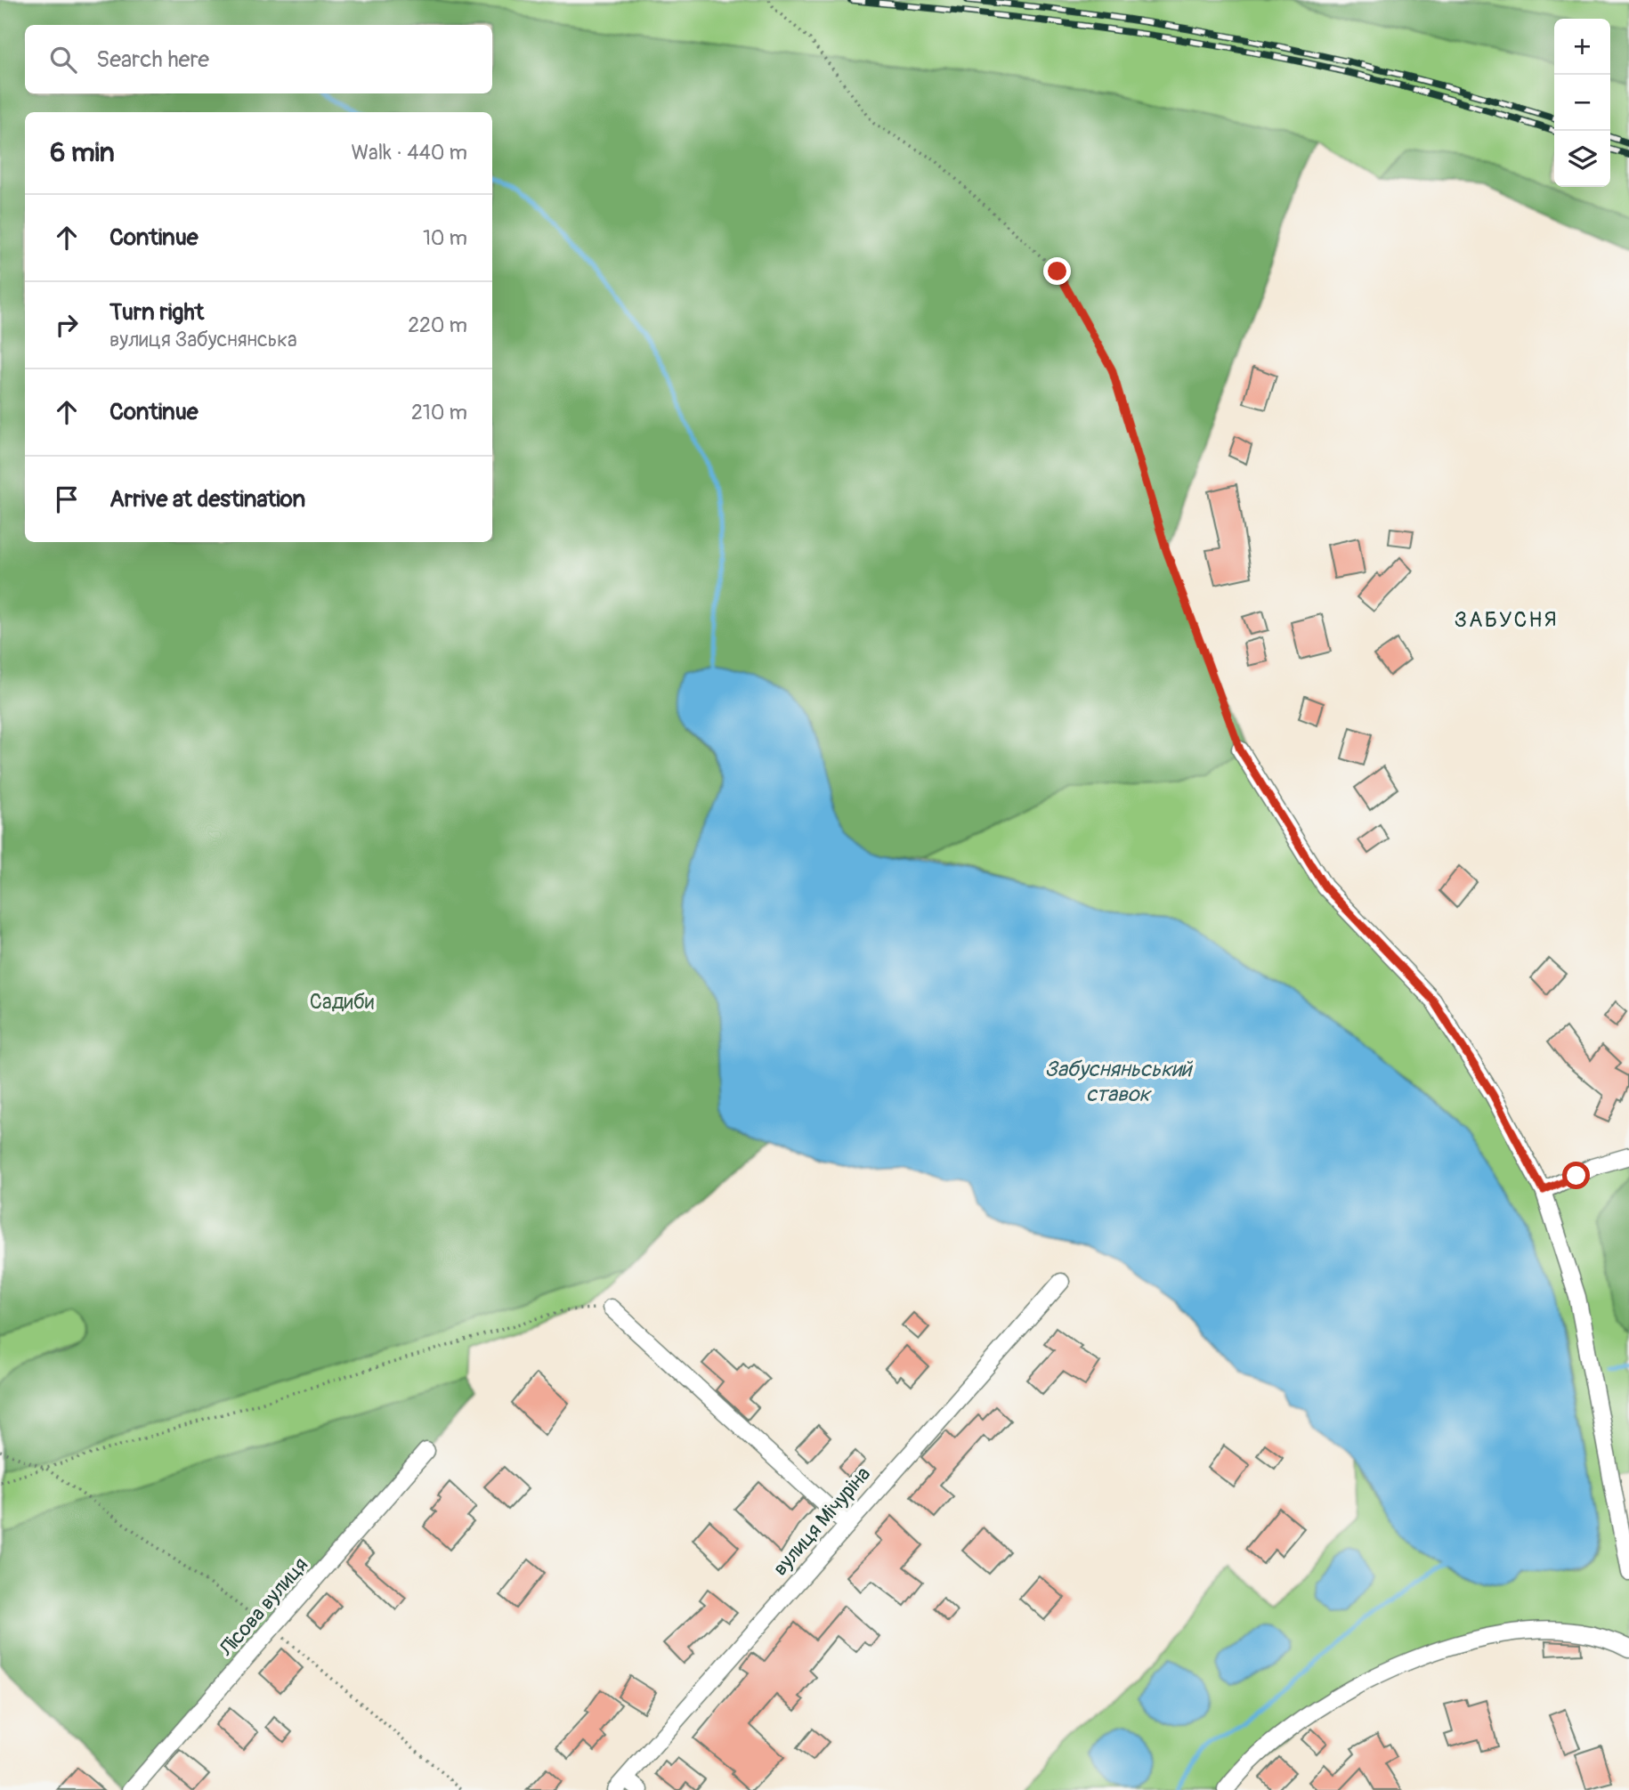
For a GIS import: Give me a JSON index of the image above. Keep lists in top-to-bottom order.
{
  "streets": {
    "street": ["вулиця Мічуріна", "Лісова вулиця"]
  },
  "districts": ["ЗАБУСНЯ"],
  "water": ["Забусняньський ставок"],
  "parks": ["Садиби"],
  "page": {
    "map_buttons": ["+", "−"],
    "search": "Search here",
    "heading": ["6 min", "Walk · 440 m"],
    "list": [
      ["Continue", "10 m"],
      ["Turn right", "вулиця Забуснянська", "220 m"],
      ["Continue", "210 m"],
      "Arrive at destination"
    ]
  }
}
